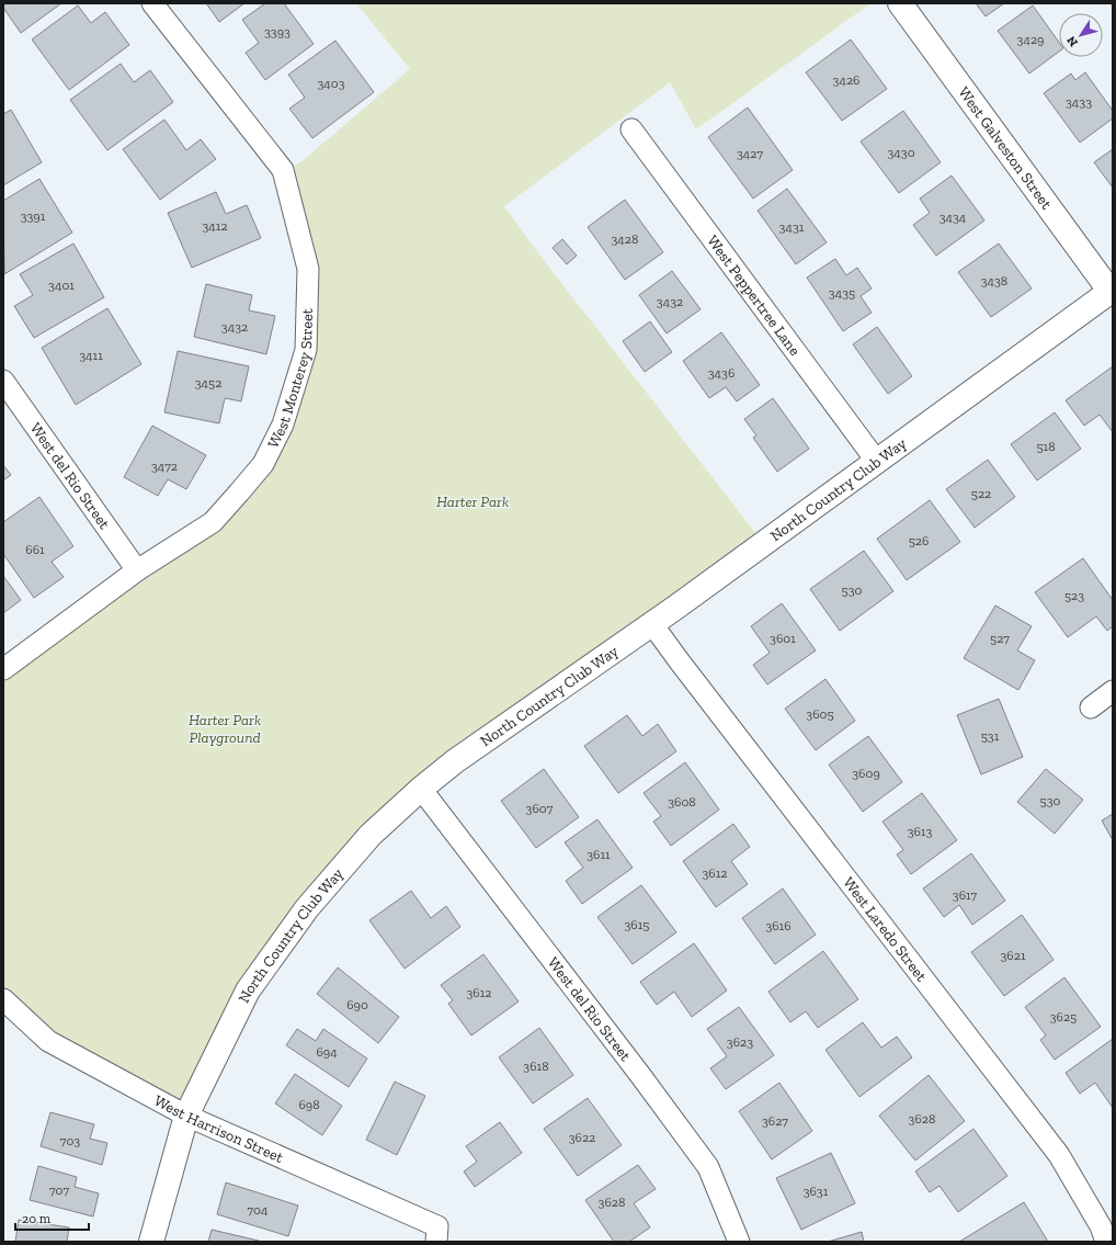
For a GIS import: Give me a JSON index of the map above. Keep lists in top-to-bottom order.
{
  "streets": {
    "street": [
      "West Galveston Street",
      "West Peppertree Lane",
      "West Monterey Street",
      "West del Rio Street",
      "North Country Club Way",
      "West Laredo Street",
      "West Harrison Street"
    ]
  },
  "crossings": [
    ["West Galveston Street", "North Country Club Way"],
    ["West Peppertree Lane", "North Country Club Way"],
    ["West Monterey Street", "West del Rio Street"],
    ["West del Rio Street", "North Country Club Way"],
    ["North Country Club Way", "West Laredo Street"],
    ["North Country Club Way", "West Harrison Street"]
  ],
  "parks": ["Harter Park", "Harter Park Playground"],
  "house_numbers": [
    "3393",
    "3429",
    "3426",
    "3403",
    "3433",
    "3430",
    "3427",
    "3391",
    "3434",
    "3412",
    "3431",
    "3428",
    "3438",
    "3401",
    "3435",
    "3432",
    "3432",
    "3411",
    "3436",
    "3452",
    "518",
    "3472",
    "522",
    "526",
    "661",
    "530",
    "523",
    "3601",
    "527",
    "3605",
    "531",
    "3609",
    "530",
    "3608",
    "3607",
    "3613",
    "3611",
    "3612",
    "3617",
    "3615",
    "3616",
    "3621",
    "3612",
    "690",
    "3625",
    "3623",
    "694",
    "3618",
    "698",
    "3628",
    "3627",
    "3622",
    "703",
    "707",
    "3631",
    "3628",
    "704"
  ],
  "scale_bar": "20 m",
  "north": "bottom left"
}
